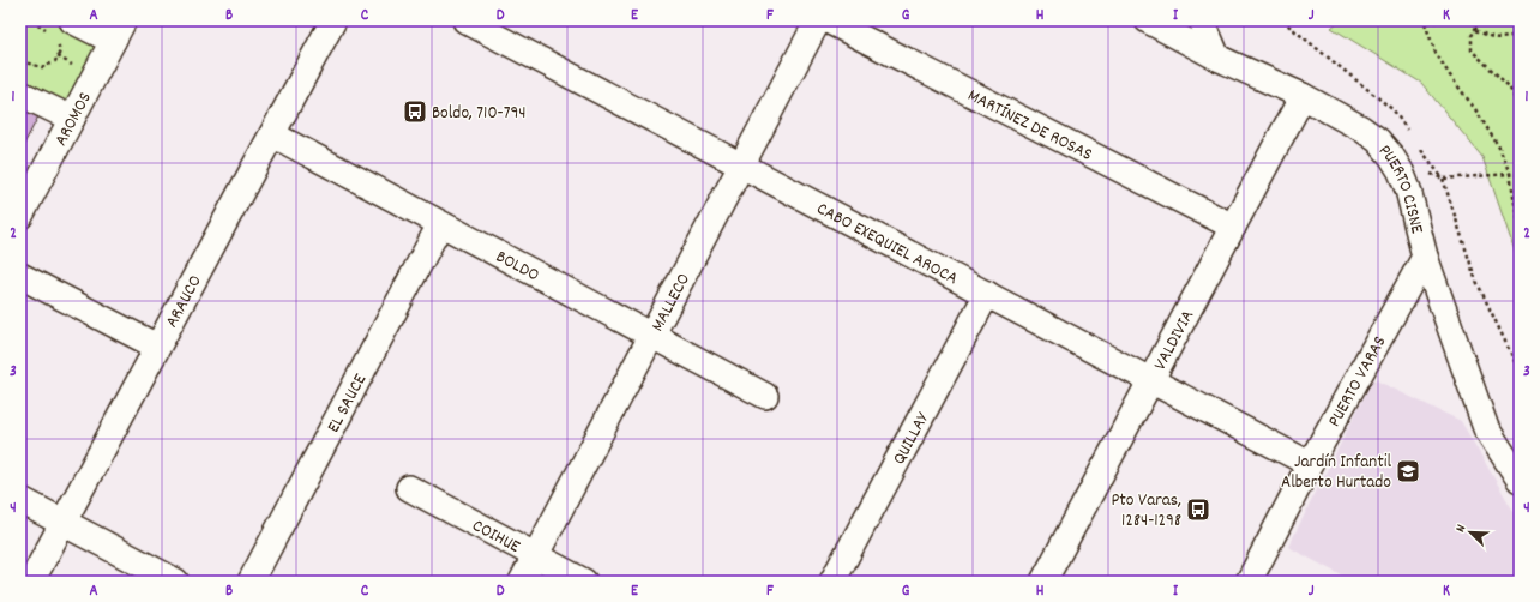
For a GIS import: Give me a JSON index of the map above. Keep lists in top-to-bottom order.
{
  "streets": {
    "street": [
      "AROMOS",
      "MARTÍNEZ DE ROSAS",
      "PUERTO CISNE",
      "CABO EXEQUIEL AROCA",
      "BOLDO",
      "ARAUCO",
      "MALLECO",
      "VALDIVIA",
      "PUERTO VARAS",
      "EL SAUCE",
      "QUILLAY",
      "COIHUE"
    ]
  },
  "crossings": [
    ["MARTÍNEZ DE ROSAS", "VALDIVIA"],
    ["PUERTO CISNE", "VALDIVIA"],
    ["PUERTO CISNE", "PUERTO VARAS"],
    ["CABO EXEQUIEL AROCA", "MALLECO"],
    ["CABO EXEQUIEL AROCA", "VALDIVIA"],
    ["CABO EXEQUIEL AROCA", "PUERTO VARAS"],
    ["CABO EXEQUIEL AROCA", "QUILLAY"],
    ["BOLDO", "ARAUCO"],
    ["BOLDO", "MALLECO"],
    ["BOLDO", "EL SAUCE"],
    ["MALLECO", "COIHUE"]
  ],
  "places": {
    "bus stop": ["Boldo, 710-794", "Pto Varas, 1284-1298"],
    "school or university": ["Jardín Infantil Alberto Hurtado"]
  },
  "north": "top left",
  "grid": {
    "columns": [
      "A",
      "B",
      "C",
      "D",
      "E",
      "F",
      "G",
      "H",
      "I",
      "J",
      "K"
    ],
    "rows": [
      "1",
      "2",
      "3",
      "4"
    ]
  }
}
